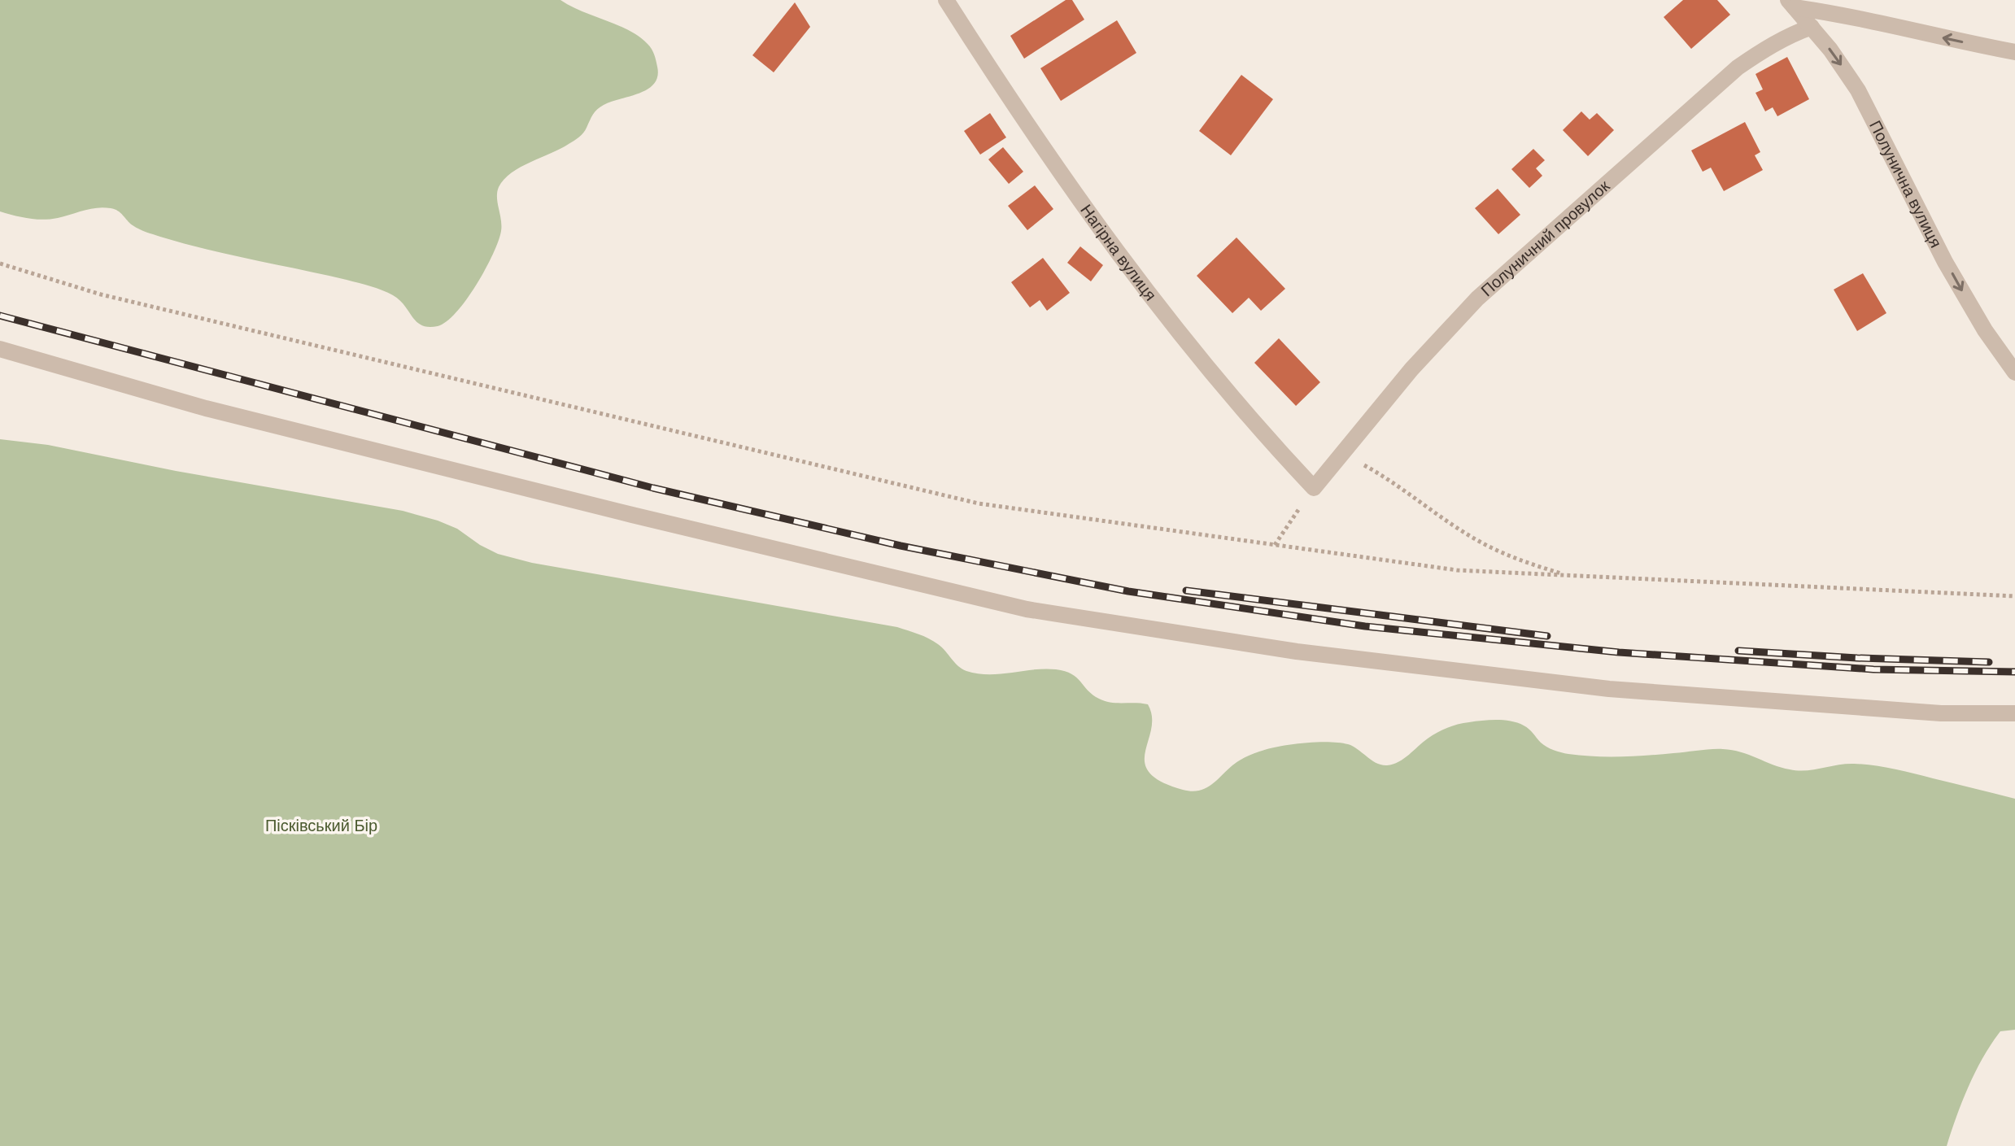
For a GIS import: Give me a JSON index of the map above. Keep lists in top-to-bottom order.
{
  "streets": {
    "street": ["Полунична вулиця", "Полуничний провулок", "Нагірна вулиця"]
  },
  "crossings": [
    ["Полунична вулиця", "Полуничний провулок"],
    ["Полуничний провулок", "Нагірна вулиця"]
  ],
  "one_way": ["Полунична вулиця"],
  "parks": ["Пісківський Бір"]
}
